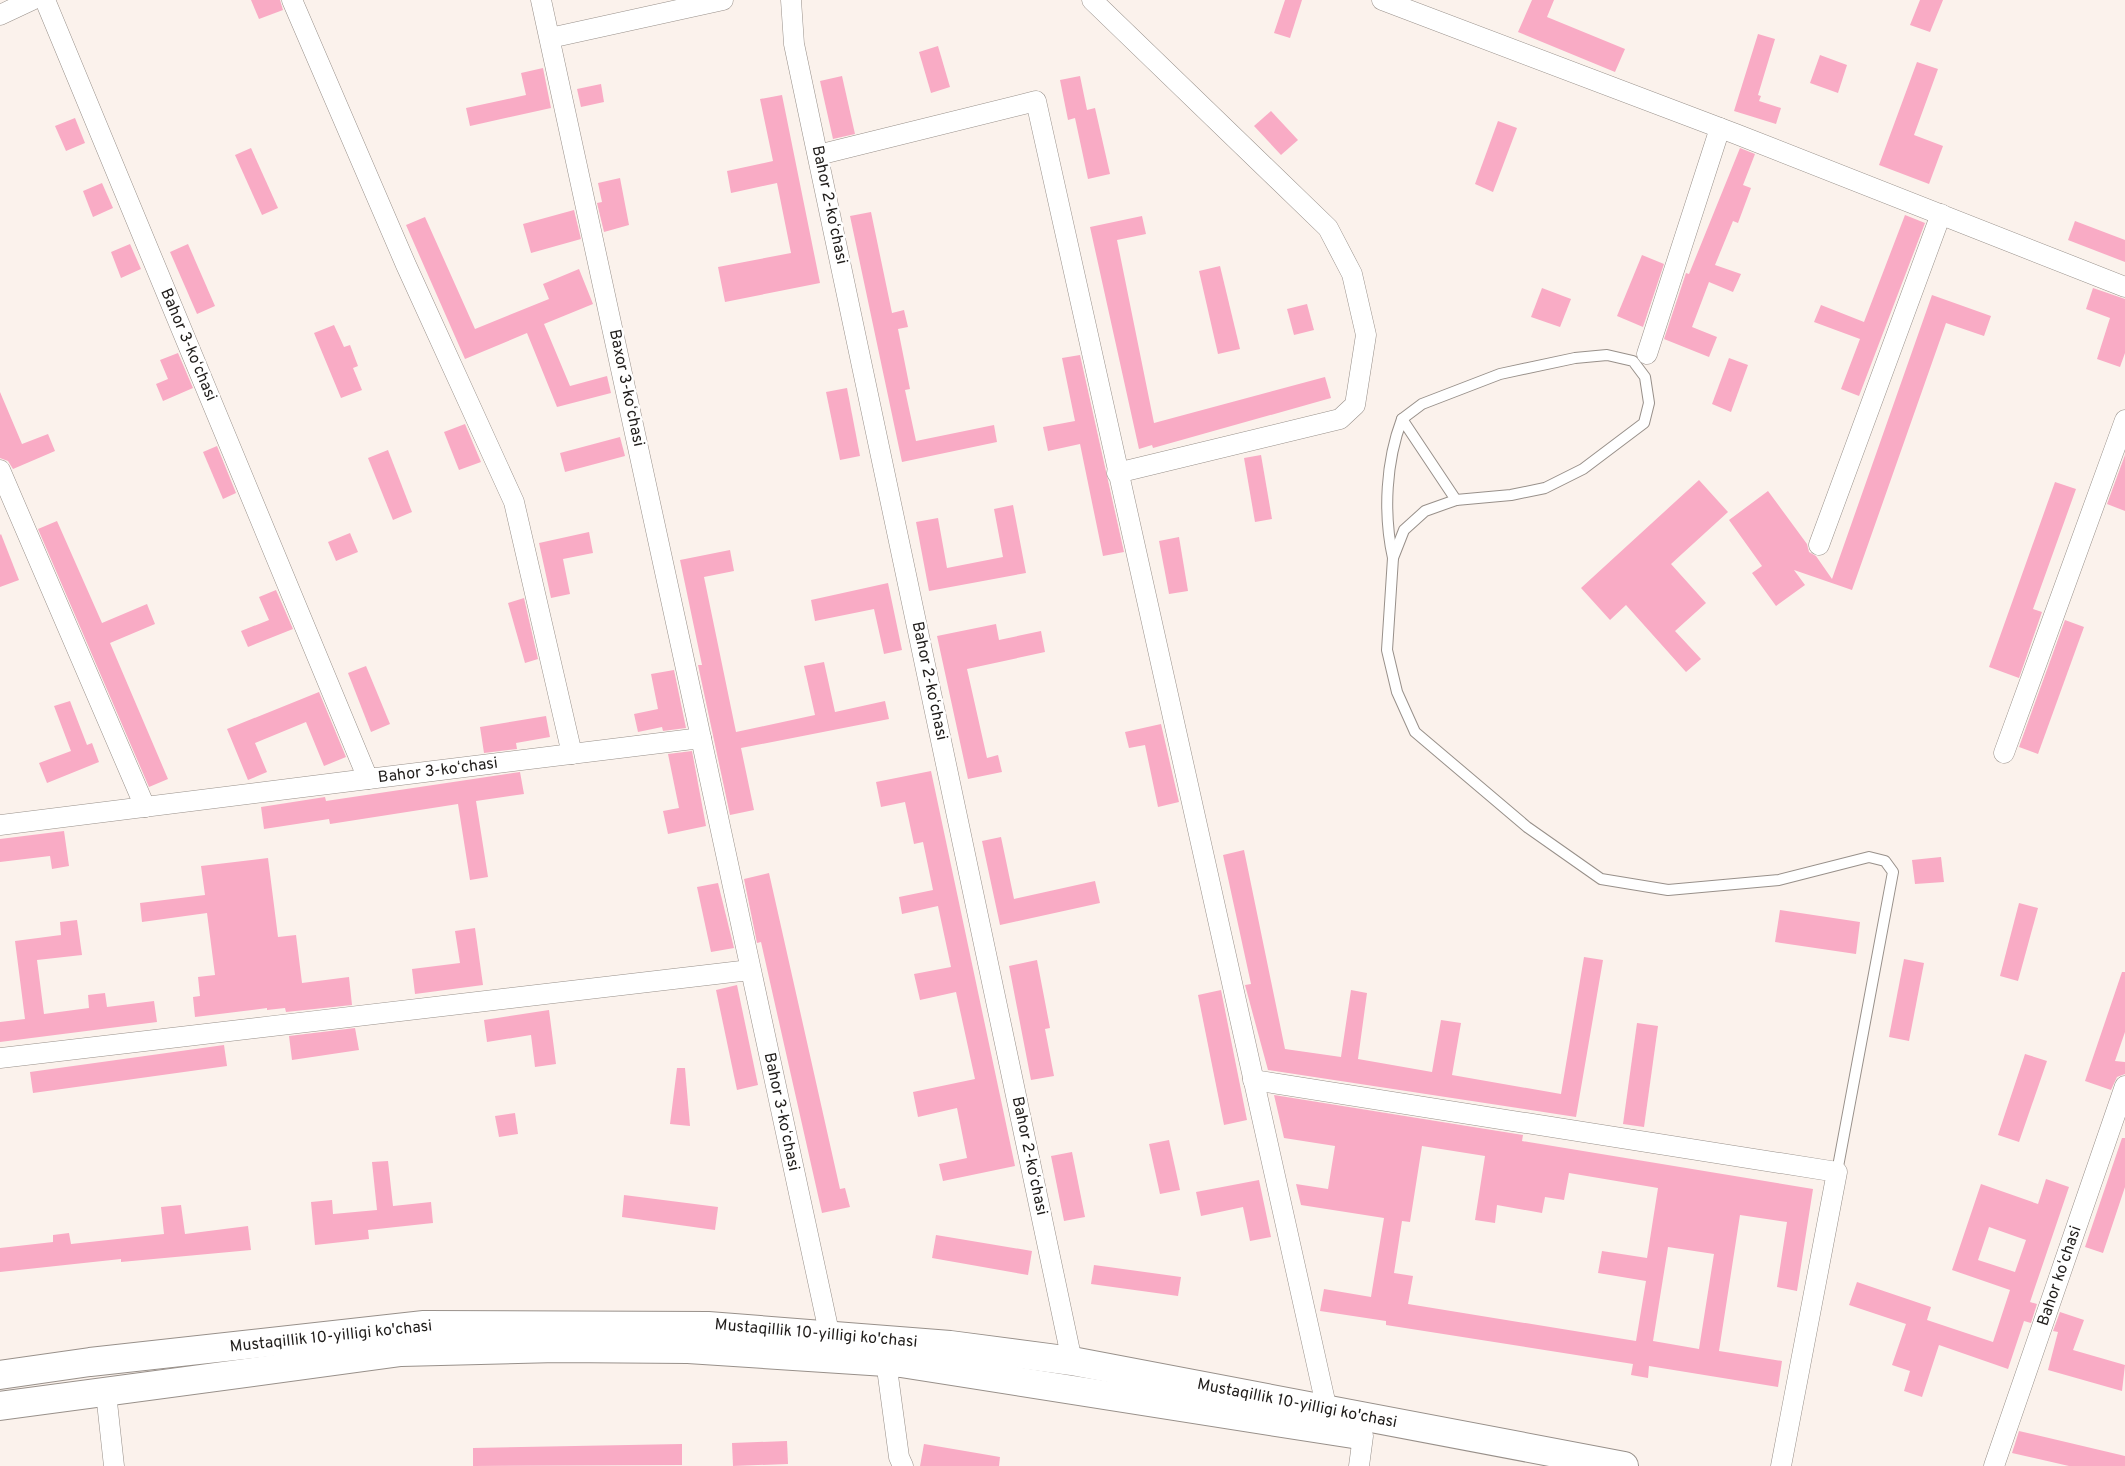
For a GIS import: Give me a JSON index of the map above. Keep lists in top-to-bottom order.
{
  "streets": {
    "main road": ["Mustaqillik 10-yilligi ko'chasi"],
    "street": [
      "Bahor 2-koʻchasi",
      "Bahor 3-koʻchasi",
      "Baxor 3-koʻchasi",
      "Bahor koʻchasi"
    ]
  },
  "crossings": [
    ["Bahor 2-koʻchasi", "Mustaqillik 10-yilligi ko'chasi"],
    ["Bahor 3-koʻchasi", "Baxor 3-koʻchasi"],
    ["Bahor 3-koʻchasi", "Mustaqillik 10-yilligi ko'chasi"]
  ]
}
